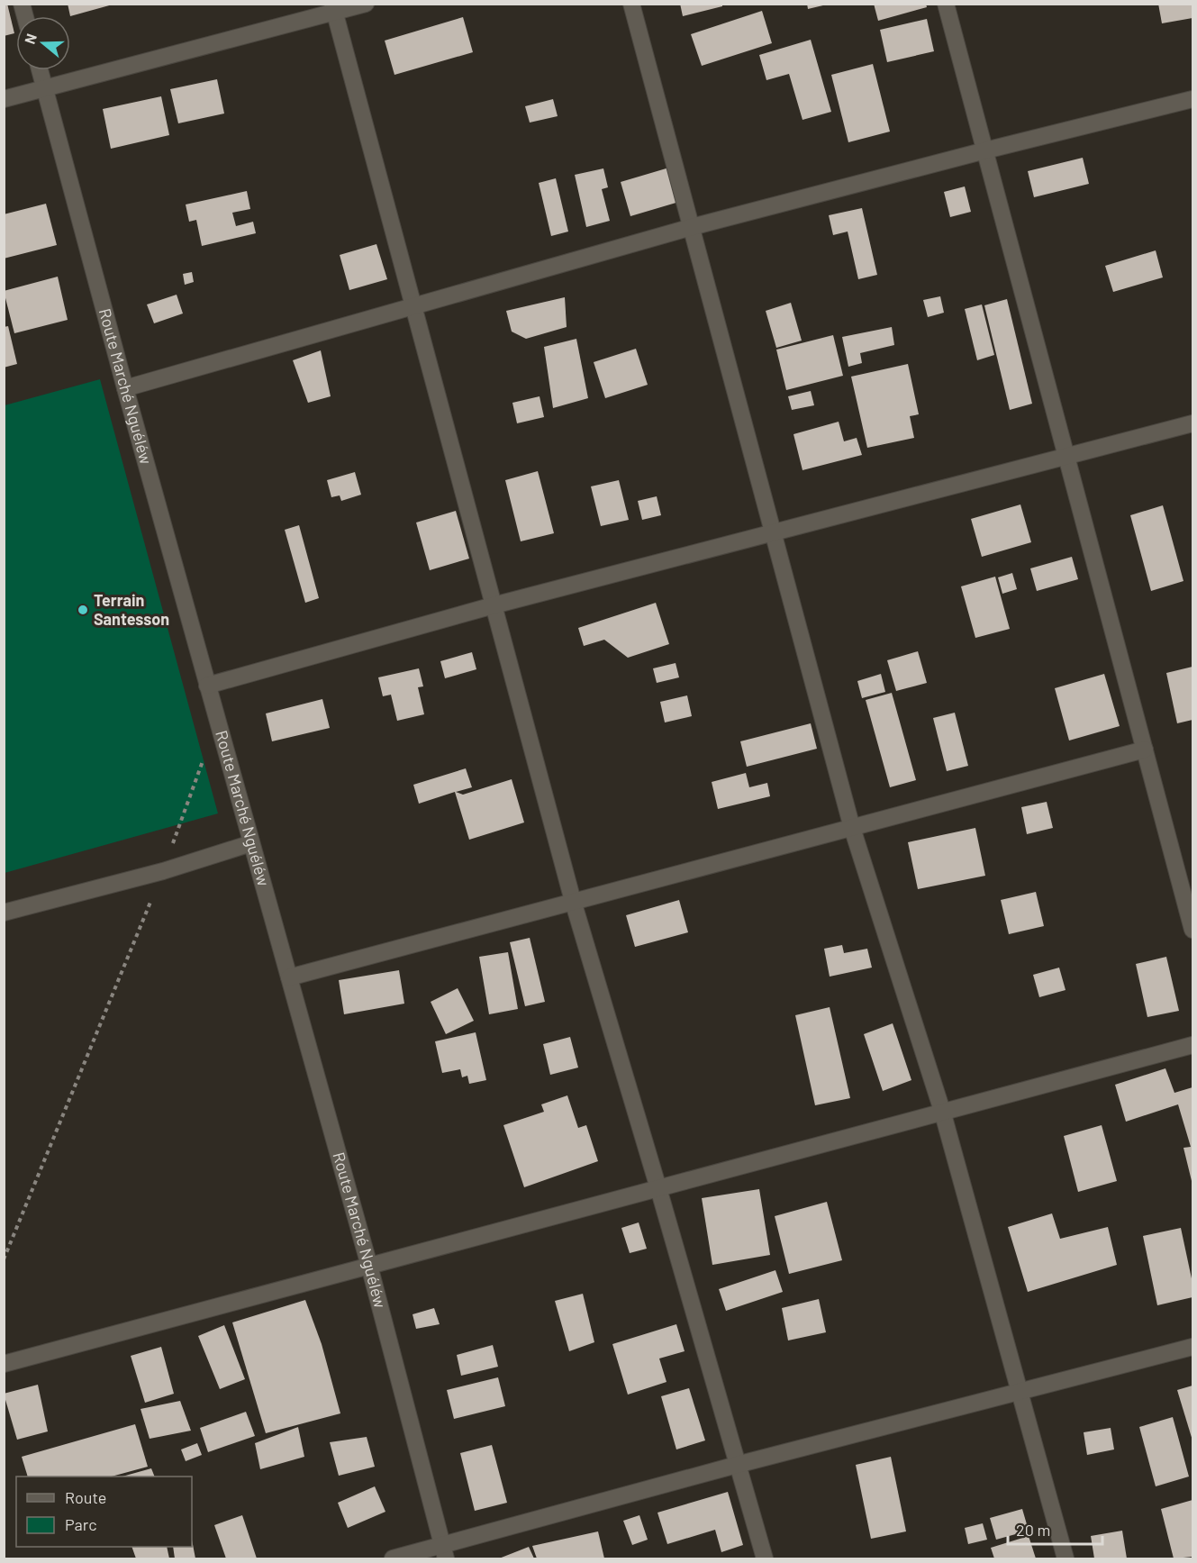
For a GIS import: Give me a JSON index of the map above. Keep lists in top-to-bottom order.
{
  "streets": {
    "street": ["Route Marché Nguéléw"]
  },
  "places": ["Terrain Santesson"],
  "legend": ["Route", "Parc"],
  "scale_bar": "20 m",
  "north": "left"
}
